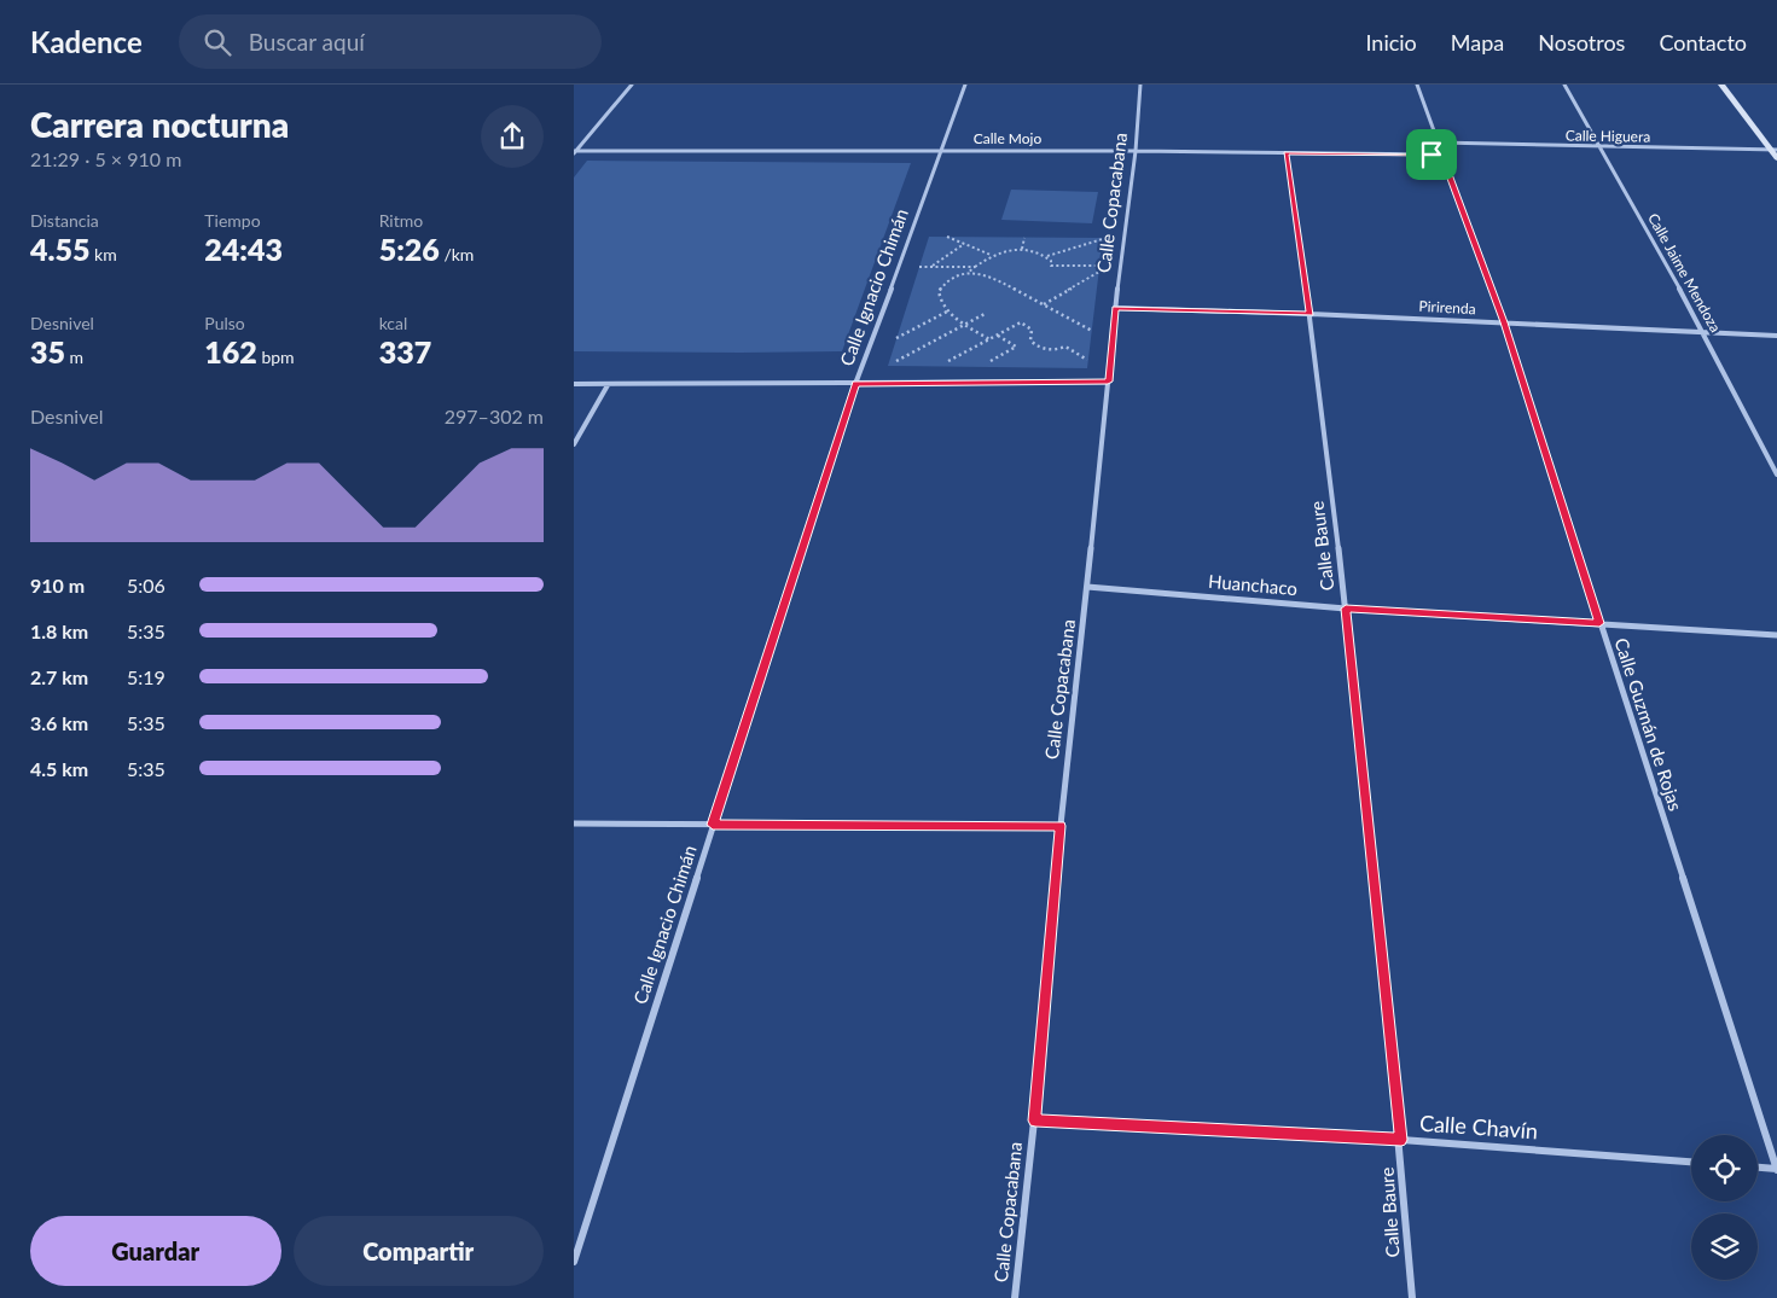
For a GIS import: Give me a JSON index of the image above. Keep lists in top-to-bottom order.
{
  "streets": {
    "street": [
      "Calle Higuera",
      "Calle Mojo",
      "Calle Copacabana",
      "Calle Jaime Mendoza",
      "Calle Ignacio Chimán",
      "Pirirenda",
      "Calle Baure",
      "Huanchaco",
      "Calle Guzmán de Rojas",
      "Calle Chavín"
    ]
  },
  "crossings": [
    ["Calle Higuera", "Calle Jaime Mendoza"],
    ["Calle Higuera", "Calle Guzmán de Rojas"],
    ["Calle Mojo", "Calle Copacabana"],
    ["Calle Mojo", "Calle Ignacio Chimán"],
    ["Calle Mojo", "Calle Baure"],
    ["Calle Mojo", "Calle Guzmán de Rojas"],
    ["Calle Copacabana", "Pirirenda"],
    ["Calle Copacabana", "Huanchaco"],
    ["Calle Copacabana", "Calle Chavín"],
    ["Calle Jaime Mendoza", "Pirirenda"],
    ["Pirirenda", "Calle Baure"],
    ["Pirirenda", "Calle Guzmán de Rojas"],
    ["Calle Baure", "Huanchaco"],
    ["Calle Baure", "Calle Chavín"],
    ["Huanchaco", "Calle Guzmán de Rojas"]
  ],
  "page": {
    "header": "Kadence",
    "search": "Buscar aquí",
    "nav": [
      "Inicio",
      "Mapa",
      "Nosotros",
      "Contacto"
    ],
    "heading": ["Carrera nocturna", "21:29 · 5 × 910 m"],
    "stats": [
      ["Distancia", "4.55 km"],
      ["Tiempo", "24:43"],
      ["Ritmo", "5:26 /km"],
      ["Desnivel", "35 m"],
      ["Pulso", "162 bpm"],
      ["kcal", "337"]
    ],
    "chart": ["Desnivel", "297–302 m"],
    "list": [
      {
        "name": "910 m",
        "note": "5:06"
      },
      {
        "name": "1.8 km",
        "note": "5:35"
      },
      {
        "name": "2.7 km",
        "note": "5:19"
      },
      {
        "name": "3.6 km",
        "note": "5:35"
      },
      {
        "name": "4.5 km",
        "note": "5:35"
      }
    ],
    "buttons": ["Guardar", "Compartir"]
  }
}
